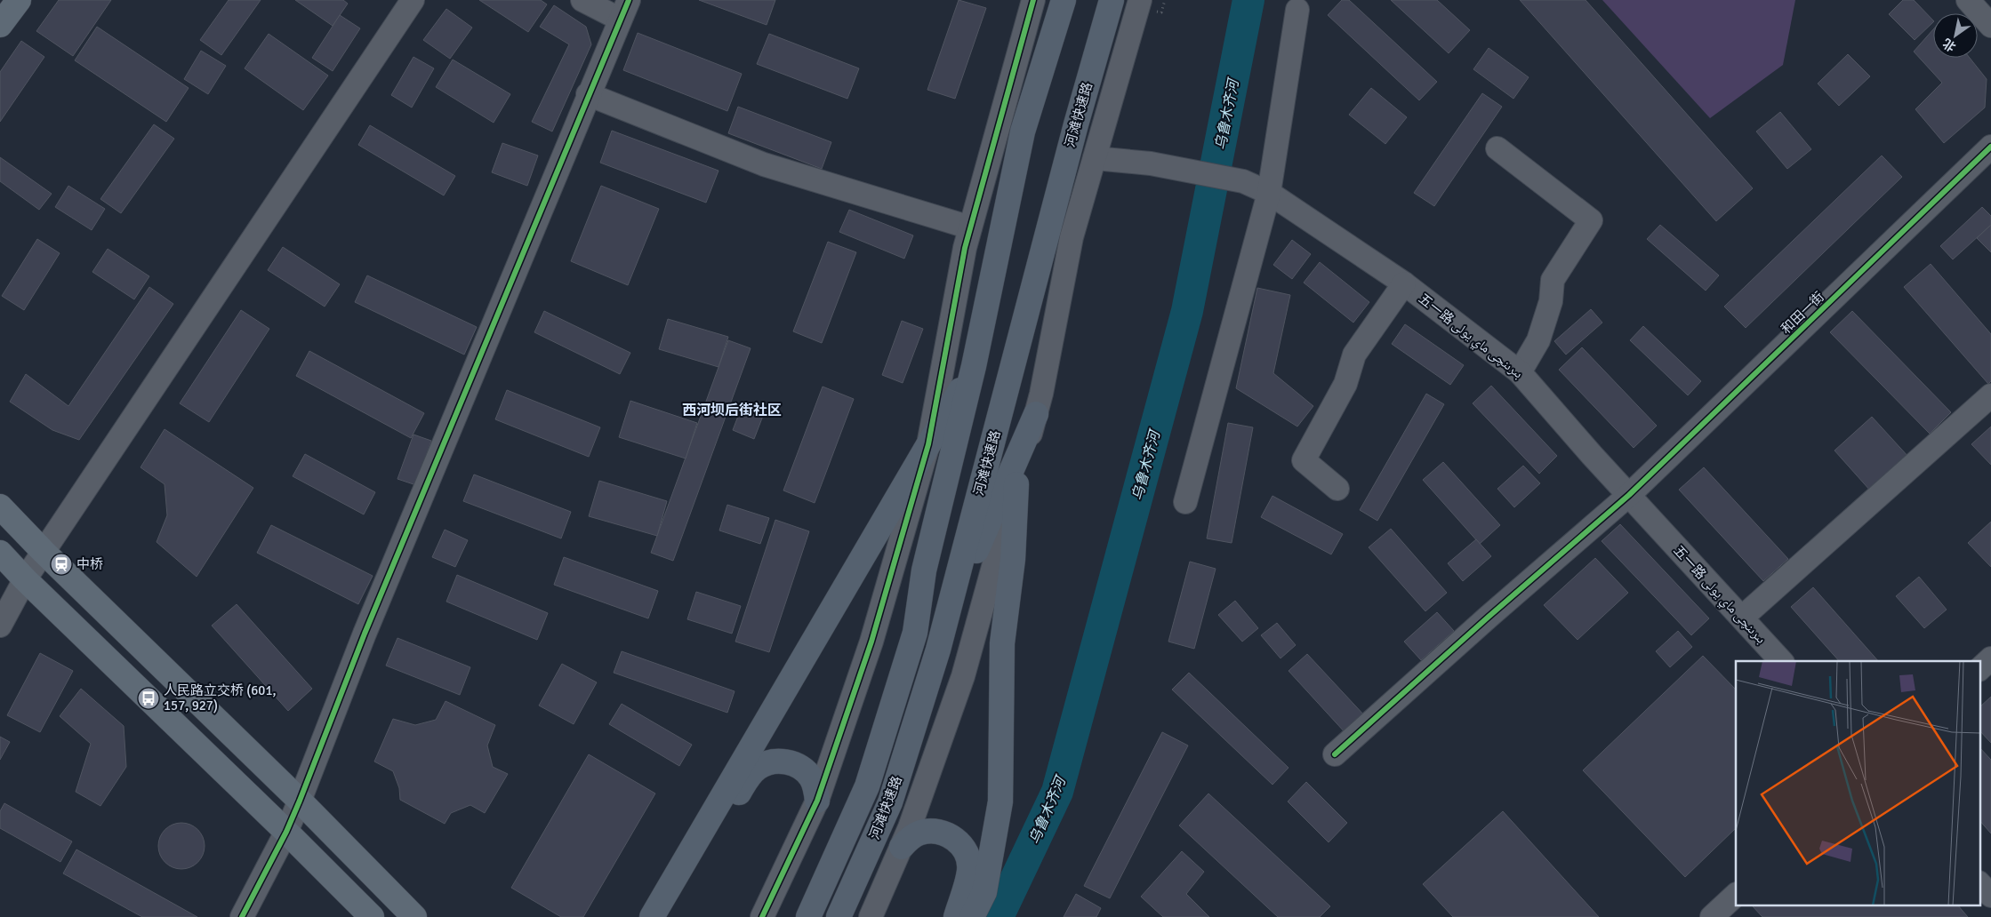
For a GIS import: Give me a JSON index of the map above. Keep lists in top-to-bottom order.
{
  "streets": {
    "highway": ["河滩快速路"],
    "street": ["和田一街", "五一路 بىرىنچى ماي يولى"]
  },
  "crossings": [
    ["和田一街", "五一路 بىرىنچى ماي يولى"]
  ],
  "districts": ["西河坝后街社区"],
  "water": ["乌鲁木齐河"],
  "places": {
    "station": ["中桥"],
    "bus stop": ["人民路立交桥 (601, 157, 927)"]
  },
  "north": "bottom left"
}
